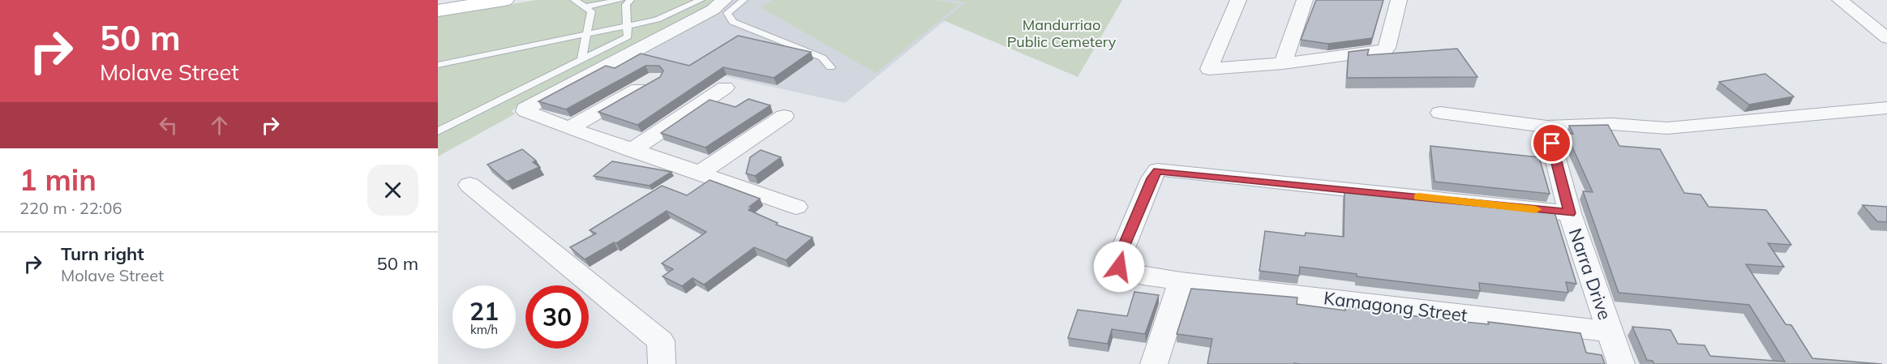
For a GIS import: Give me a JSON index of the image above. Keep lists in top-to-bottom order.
{
  "streets": {
    "street": ["Narra Drive", "Kamagong Street"]
  },
  "crossings": [
    ["Narra Drive", "Kamagong Street"]
  ],
  "parks": ["Mandurriao Public Cemetery"],
  "page": {
    "turn": ["50 m", "Molave Street"],
    "heading": ["1 min", "220 m · 22:06"],
    "list": [
      {
        "name": "Turn right",
        "note": "Molave Street",
        "value": "50 m"
      }
    ],
    "speed": "21 km/h",
    "limit": "30"
  }
}
